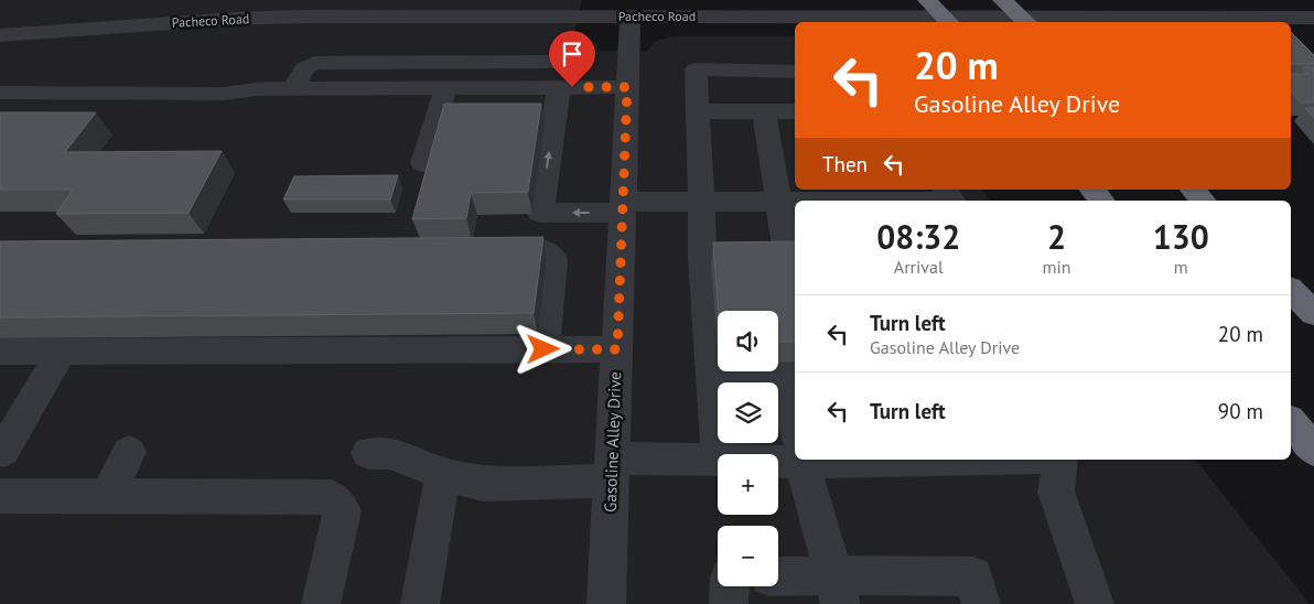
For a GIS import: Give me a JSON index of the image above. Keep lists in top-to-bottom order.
{
  "streets": {
    "street": ["Pacheco Road", "Gasoline Alley Drive"]
  },
  "crossings": [
    ["Pacheco Road", "Gasoline Alley Drive"]
  ],
  "page": {
    "turn": ["20 m", "Gasoline Alley Drive"],
    "then": "Then",
    "eta": [
      "08:32",
      "Arrival",
      "2",
      "min",
      "130",
      "m"
    ],
    "list": [
      {
        "name": "Turn left",
        "note": "Gasoline Alley Drive",
        "value": "20 m"
      },
      {
        "name": "Turn left",
        "value": "90 m"
      }
    ],
    "map_buttons": ["+", "−"]
  }
}
